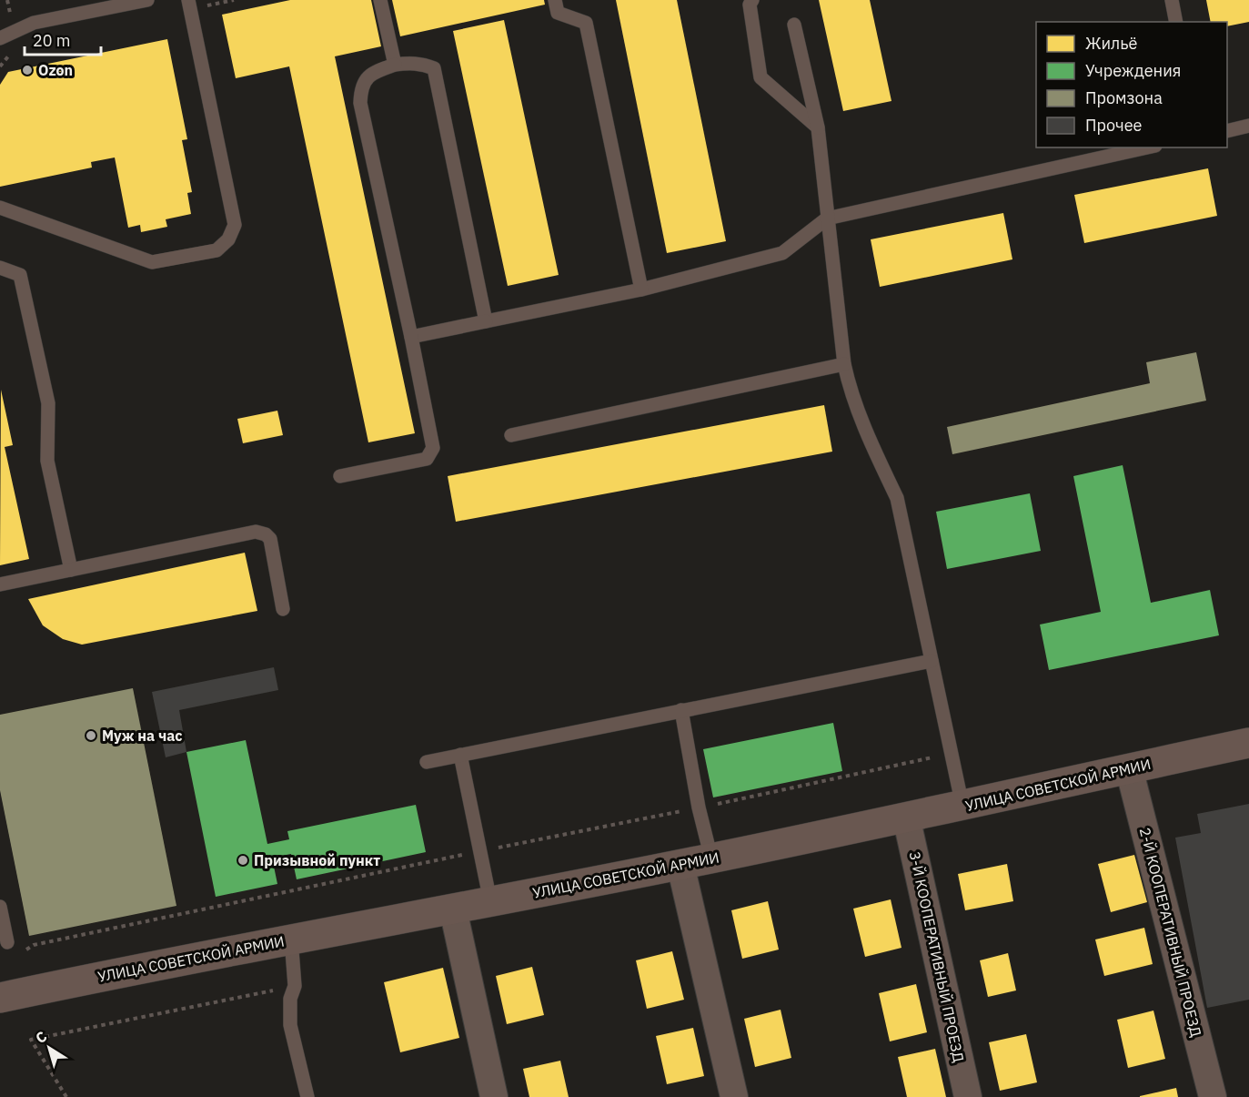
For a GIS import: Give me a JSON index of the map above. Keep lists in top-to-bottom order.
{
  "streets": {
    "street": ["УЛИЦА СОВЕТСКОЙ АРМИИ", "2-Й КООПЕРАТИВНЫЙ ПРОЕЗД", "3-Й КООПЕРАТИВНЫЙ ПРОЕЗД"]
  },
  "crossings": [
    ["УЛИЦА СОВЕТСКОЙ АРМИИ", "2-Й КООПЕРАТИВНЫЙ ПРОЕЗД"],
    ["УЛИЦА СОВЕТСКОЙ АРМИИ", "3-Й КООПЕРАТИВНЫЙ ПРОЕЗД"]
  ],
  "places": ["Ozon", "Муж на час", "Призывной пункт"],
  "legend": [
    "Жильё",
    "Учреждения",
    "Промзона",
    "Прочее"
  ],
  "scale_bar": "20 m",
  "north": "top left"
}
